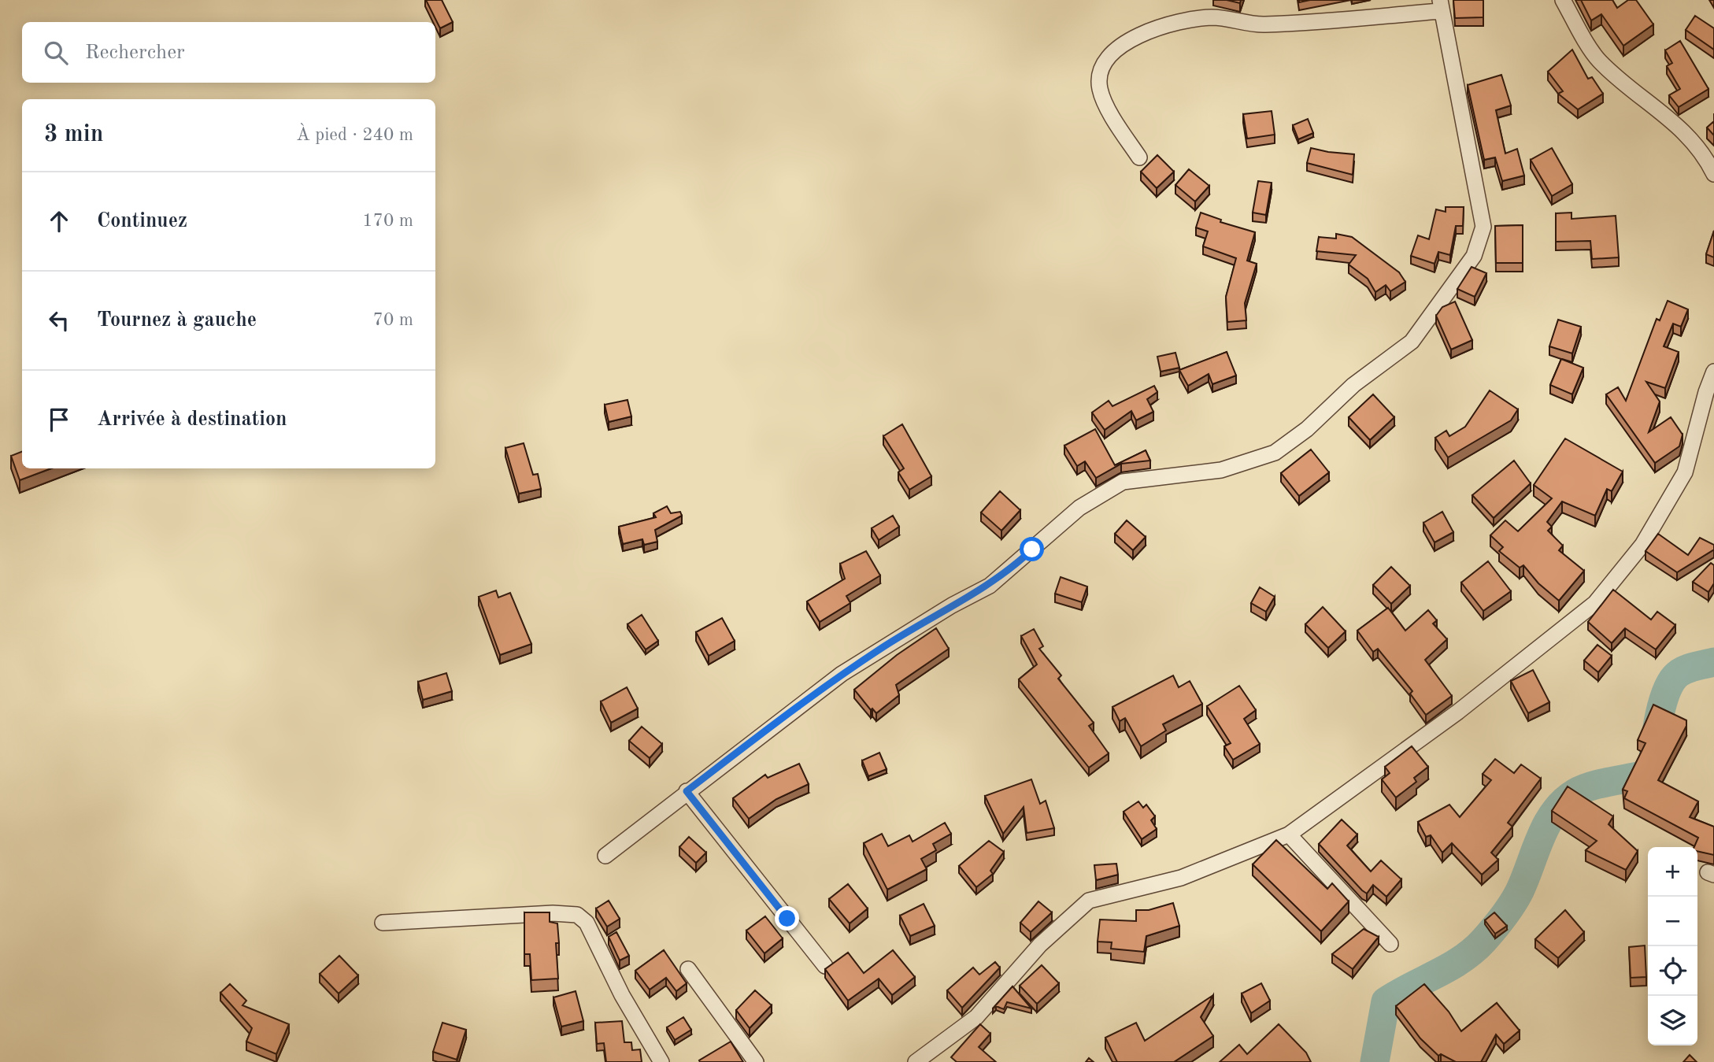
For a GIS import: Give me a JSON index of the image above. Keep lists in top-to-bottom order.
{
  "page": {
    "search": "Rechercher",
    "heading": ["3 min", "À pied · 240 m"],
    "list": [
      ["Continuez", "170 m"],
      ["Tournez à gauche", "70 m"],
      "Arrivée à destination"
    ],
    "map_buttons": ["+", "−"]
  }
}
